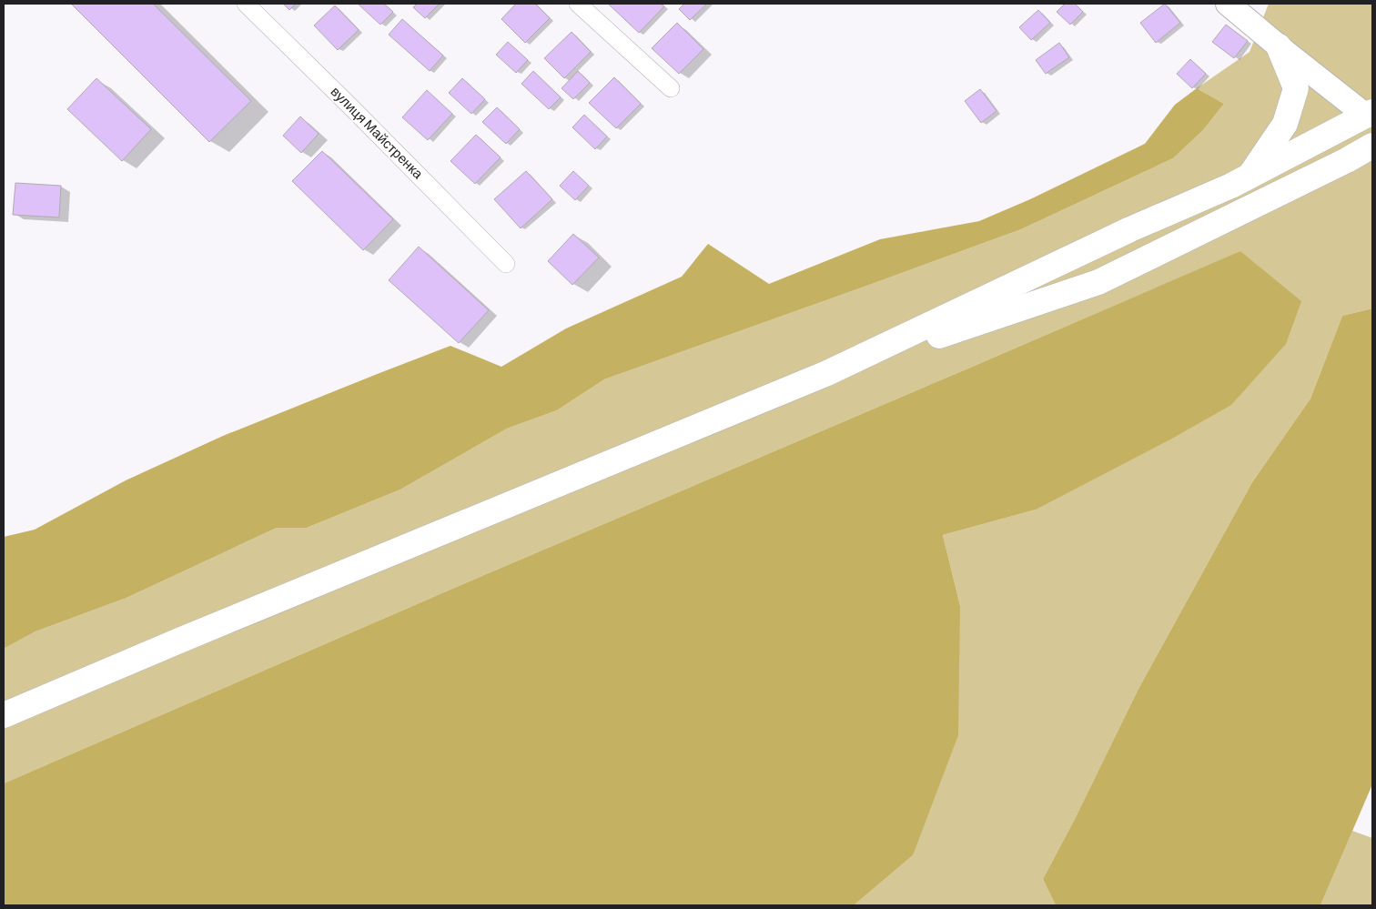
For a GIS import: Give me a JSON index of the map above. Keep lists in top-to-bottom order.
{
  "streets": {
    "street": ["вулиця Майстренка"]
  }
}
